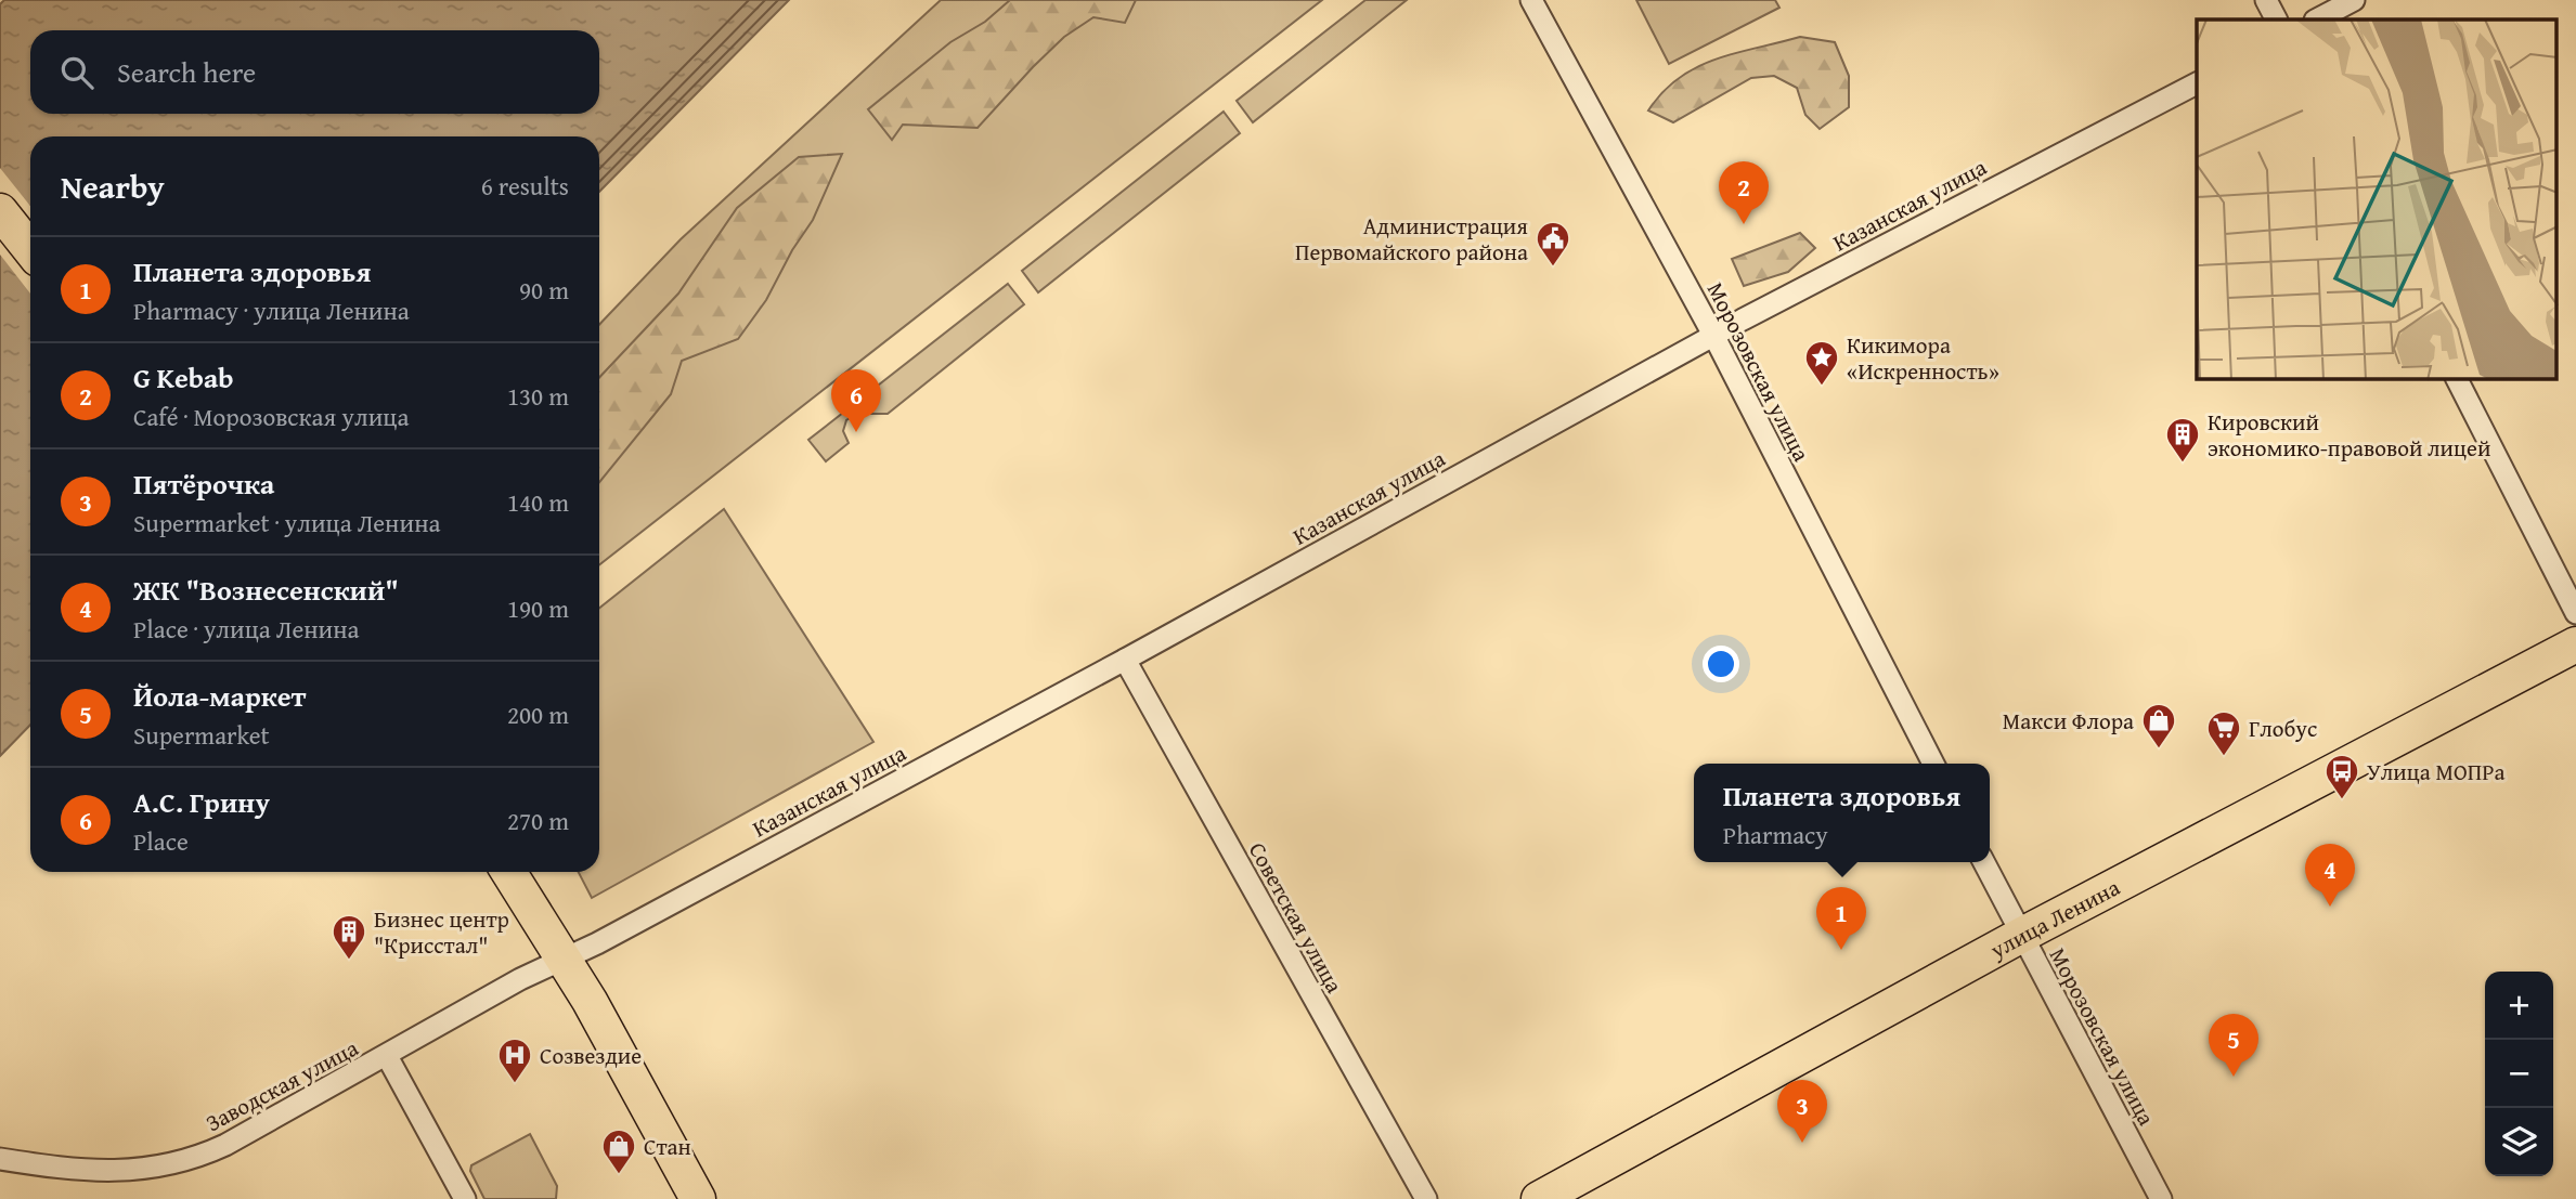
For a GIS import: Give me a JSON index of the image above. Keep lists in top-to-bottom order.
{
  "streets": {
    "main road": ["улица Ленина"],
    "street": [
      "Казанская улица",
      "Морозовская улица",
      "Советская улица",
      "Заводская улица"
    ]
  },
  "crossings": [
    ["Казанская улица", "Морозовская улица"],
    ["Казанская улица", "Советская улица"],
    ["Казанская улица", "Заводская улица"],
    ["Морозовская улица", "улица Ленина"]
  ],
  "places": {
    "public building": ["Администрация Первомайского района"],
    "place": ["Кикимора «Искренность»"],
    "building": ["Кировский экономико-правовой лицей", "Бизнес центр \"Крисстал\""],
    "shop": ["Макси Флора", "Стан"],
    "supermarket": ["Глобус"],
    "bus stop": ["Улица МОПРа"],
    "hospital": ["Созвездие"]
  },
  "page": {
    "search": "Search here",
    "heading": ["Nearby", "6 results"],
    "pins": [
      "2",
      "6",
      "4",
      "1",
      "5",
      "3"
    ],
    "list": [
      {
        "mark": "1",
        "name": "Планета здоровья",
        "note": "Pharmacy · улица Ленина",
        "value": "90 m"
      },
      {
        "mark": "2",
        "name": "G Kebab",
        "note": "Café · Морозовская улица",
        "value": "130 m"
      },
      {
        "mark": "3",
        "name": "Пятёрочка",
        "note": "Supermarket · улица Ленина",
        "value": "140 m"
      },
      {
        "mark": "4",
        "name": "ЖК \"Вознесенский\"",
        "note": "Place · улица Ленина",
        "value": "190 m"
      },
      {
        "mark": "5",
        "name": "Йола-маркет",
        "note": "Supermarket",
        "value": "200 m"
      },
      {
        "mark": "6",
        "name": "А.С. Грину",
        "note": "Place",
        "value": "270 m"
      }
    ],
    "popup": ["Планета здоровья", "Pharmacy"],
    "map_buttons": ["+", "−"]
  }
}
